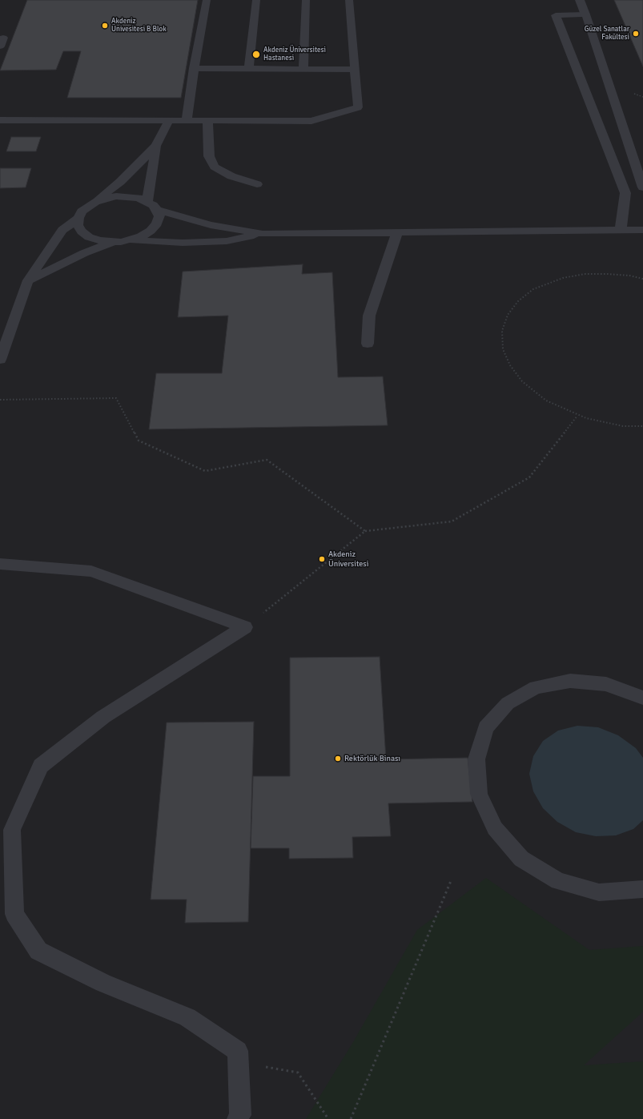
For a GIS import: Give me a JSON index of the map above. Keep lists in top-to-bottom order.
{
  "places": [
    "Akdeniz Ünivesitesi B Blok",
    "Güzel Sanatlar Fakültesi",
    "Akdeniz Üniversitesi Hastanesi",
    "Akdeniz Üniversitesi",
    "Rektörlük Binası"
  ]
}
